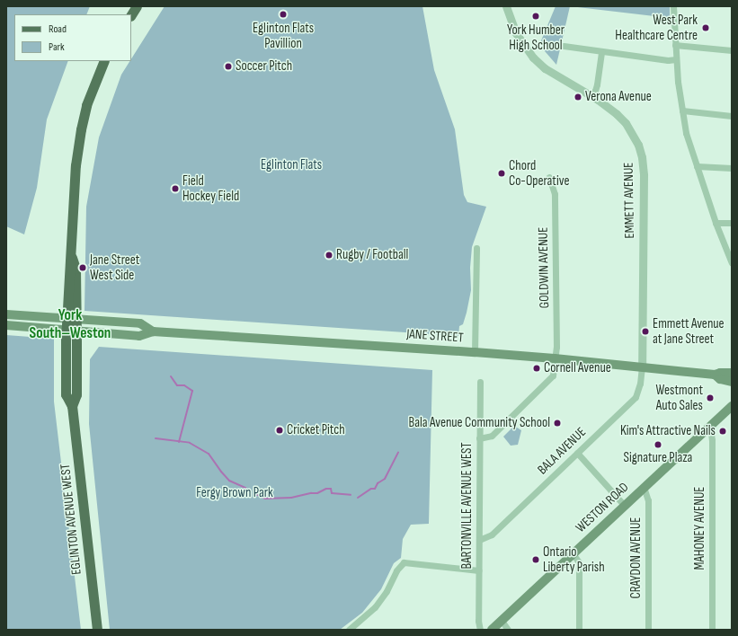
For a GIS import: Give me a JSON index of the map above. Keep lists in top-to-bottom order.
{
  "streets": {
    "main road": ["JANE STREET", "WESTON ROAD", "EGLINTON AVENUE WEST"],
    "street": [
      "EMMETT AVENUE",
      "GOLDWIN AVENUE",
      "BALA AVENUE",
      "BARTONVILLE AVENUE WEST",
      "MAHONEY AVENUE",
      "CRAYDON AVENUE"
    ]
  },
  "crossings": [
    ["EMMETT AVENUE", "JANE STREET"],
    ["EMMETT AVENUE", "BALA AVENUE"],
    ["GOLDWIN AVENUE", "JANE STREET"],
    ["JANE STREET", "BALA AVENUE"],
    ["JANE STREET", "EGLINTON AVENUE WEST"],
    ["BALA AVENUE", "BARTONVILLE AVENUE WEST"],
    ["WESTON ROAD", "MAHONEY AVENUE"],
    ["WESTON ROAD", "CRAYDON AVENUE"]
  ],
  "districts": ["York South–Weston"],
  "parks": ["Eglinton Flats", "Fergy Brown Park"],
  "places": [
    "Eglinton Flats Pavillion",
    "York Humber High School",
    "West Park Healthcare Centre",
    "Soccer Pitch",
    "Verona Avenue",
    "Chord Co-Operative",
    "Field Hockey Field",
    "Rugby / Football",
    "Jane Street West Side",
    "Emmett Avenue at Jane Street",
    "Cornell Avenue",
    "Westmont Auto Sales",
    "Bala Avenue Community School",
    "Cricket Pitch",
    "Kim's Attractive Nails",
    "Signature Plaza",
    "Ontario Liberty Parish"
  ],
  "legend": ["Road", "Park"]
}
